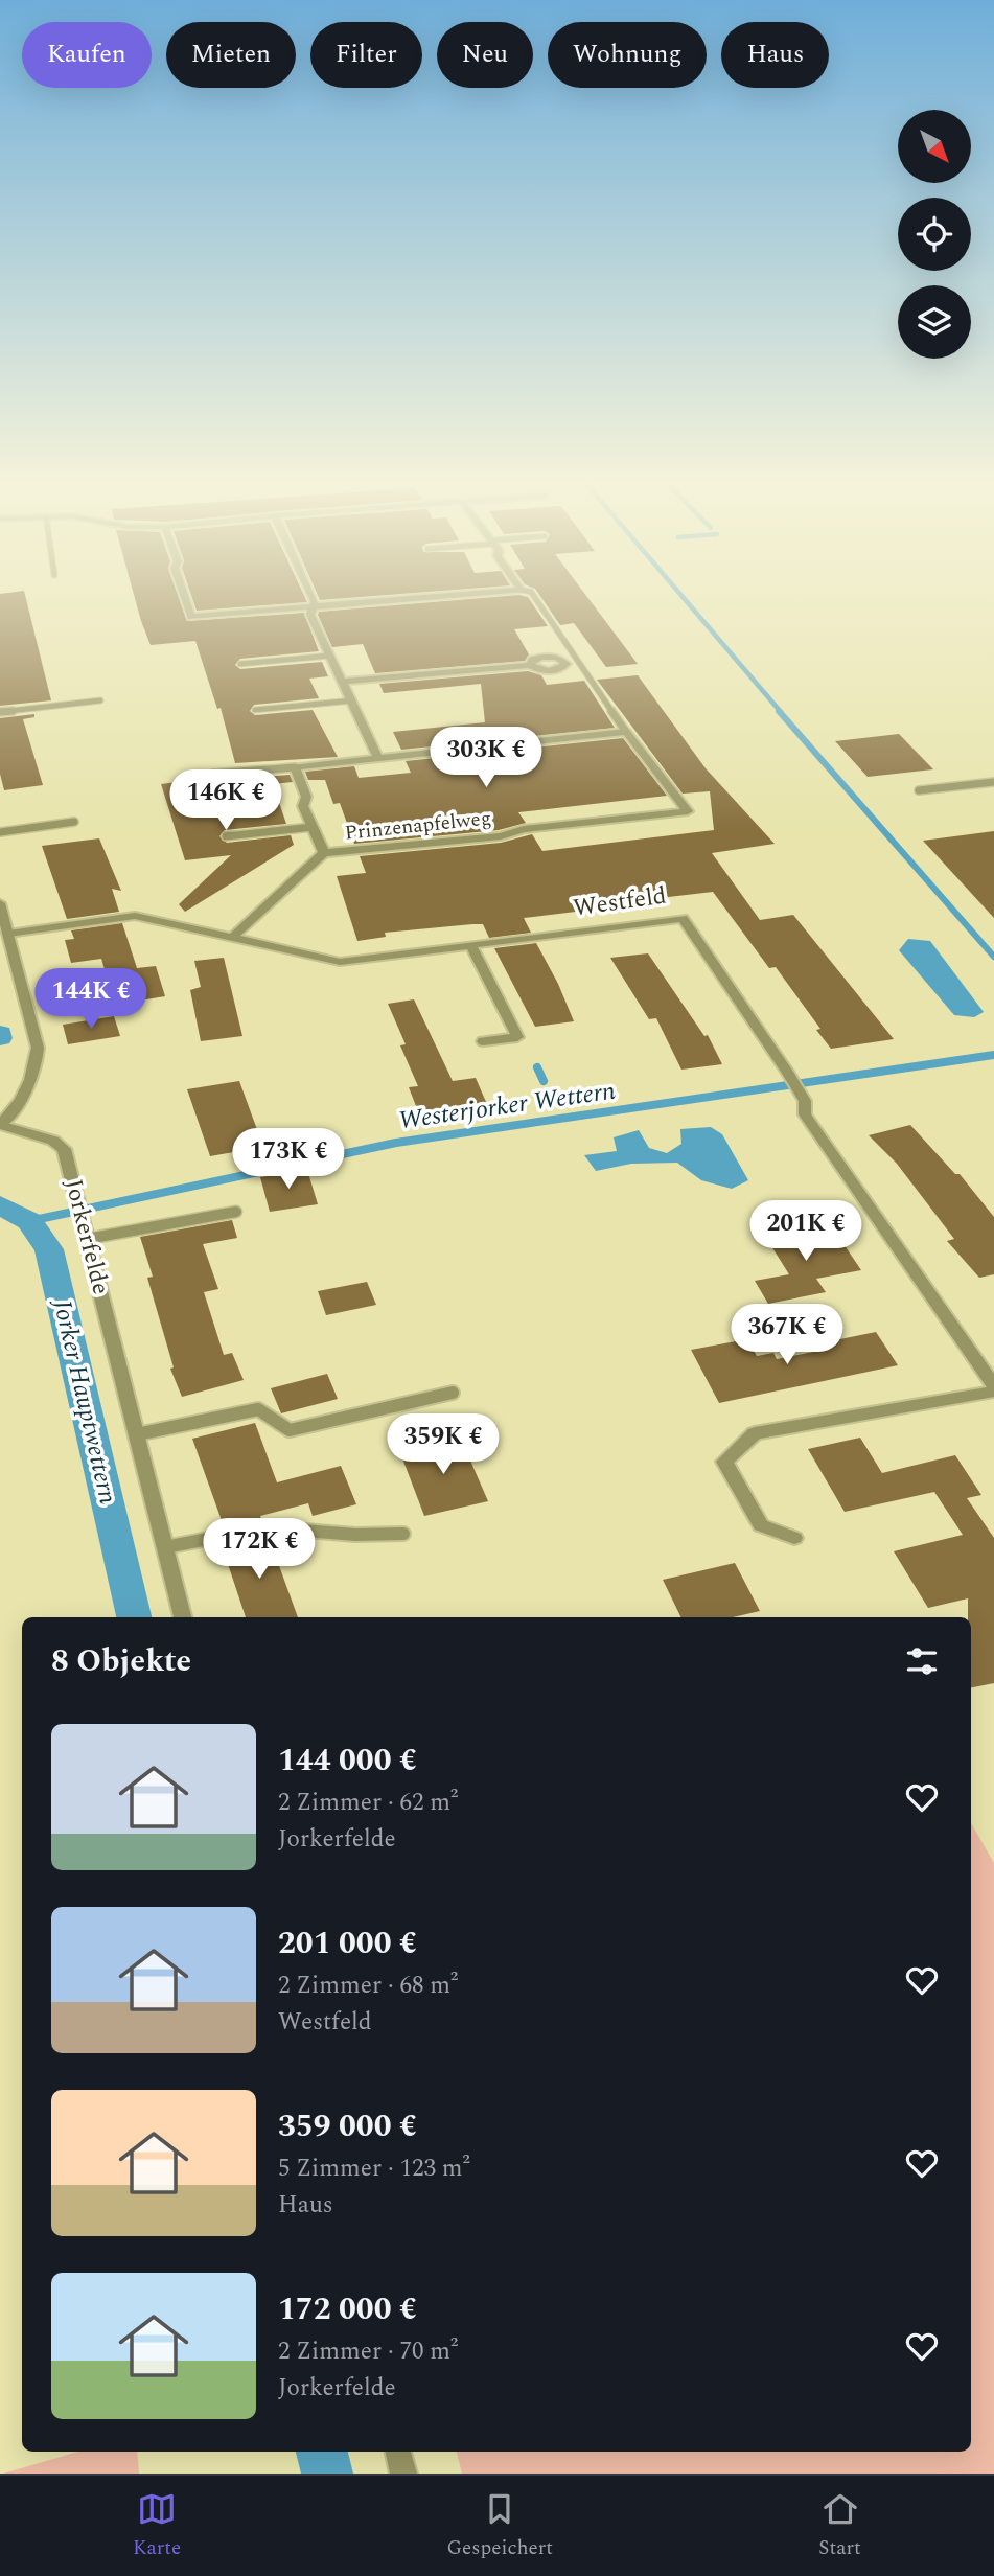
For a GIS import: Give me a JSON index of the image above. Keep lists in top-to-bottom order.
{
  "streets": {
    "street": ["Prinzenapfelweg", "Westfeld", "Jorkerfelde"]
  },
  "crossings": [
    ["Prinzenapfelweg", "Westfeld"],
    ["Westfeld", "Jorkerfelde"]
  ],
  "water": ["Westerjorker Wettern", "Jorker Hauptwettern"],
  "north": "bottom right",
  "page": {
    "chip": [
      "Kaufen",
      "Mieten",
      "Filter",
      "Neu",
      "Wohnung",
      "Haus"
    ],
    "price": [
      "303K €",
      "146K €",
      "144K €",
      "173K €",
      "201K €",
      "367K €",
      "359K €",
      "172K €"
    ],
    "heading": "8 Objekte",
    "list": [
      {
        "name": "144 000 €",
        "note": "2 Zimmer · 62 m² · Jorkerfelde"
      },
      {
        "name": "201 000 €",
        "note": "2 Zimmer · 68 m² · Westfeld"
      },
      {
        "name": "359 000 €",
        "note": "5 Zimmer · 123 m² · Haus"
      },
      {
        "name": "172 000 €",
        "note": "2 Zimmer · 70 m² · Jorkerfelde"
      }
    ],
    "tabs": ["Karte", "Gespeichert", "Start"]
  }
}
